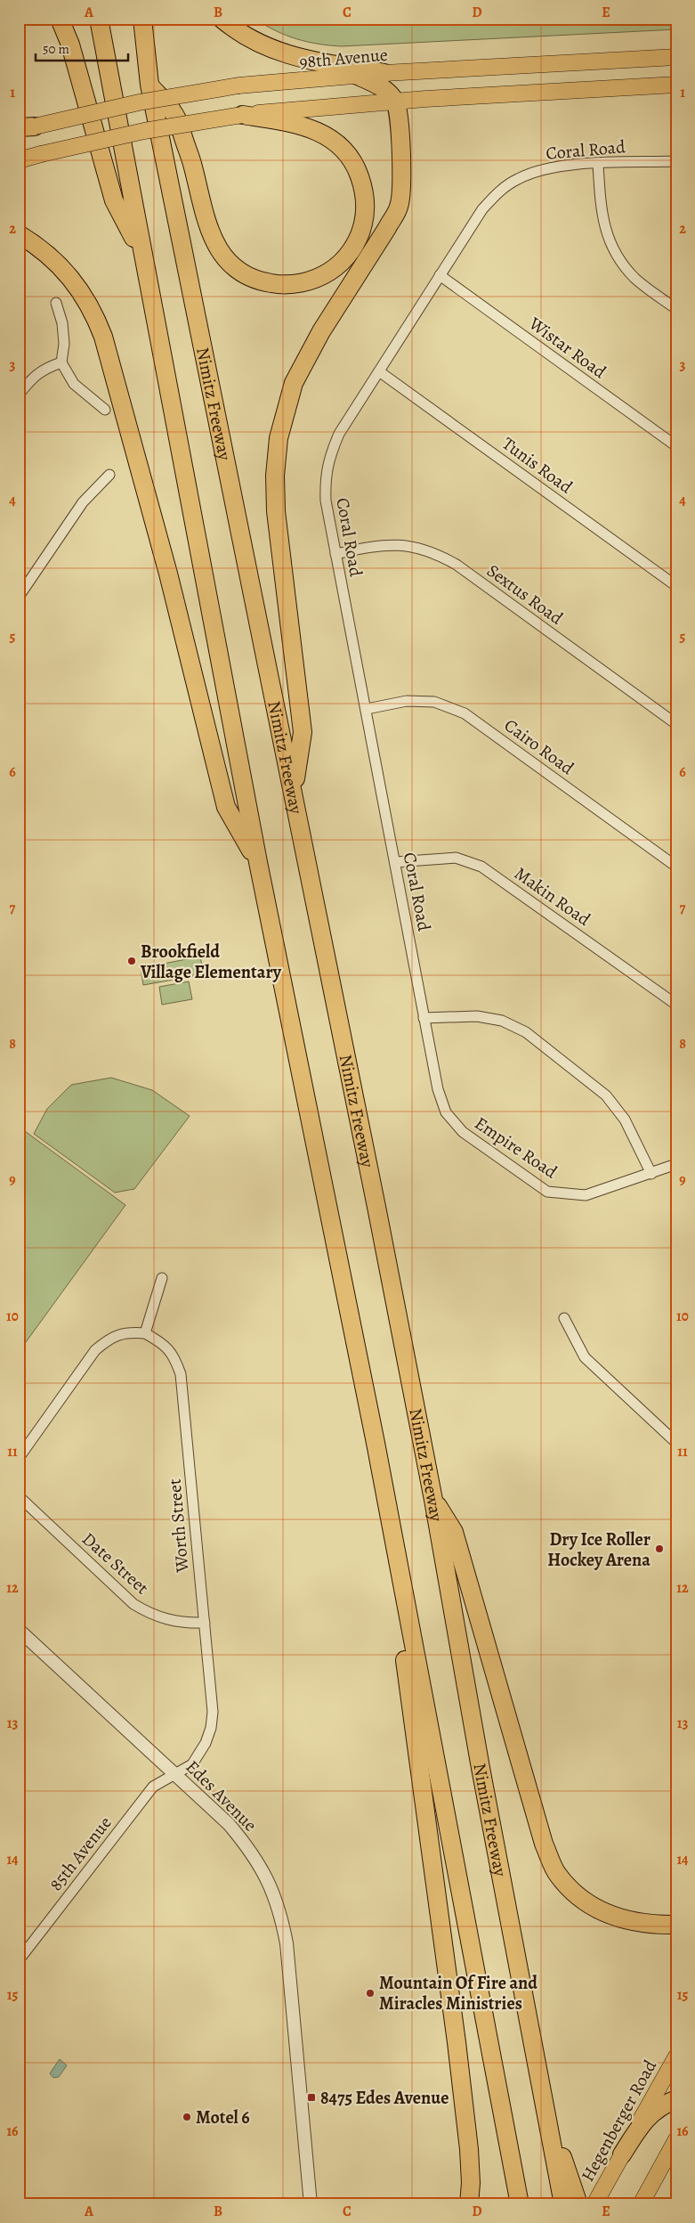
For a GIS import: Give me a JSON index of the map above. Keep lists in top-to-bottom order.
{
  "streets": {
    "highway": ["Nimitz Freeway"],
    "main road": ["98th Avenue", "Hegenberger Road"],
    "street": [
      "Coral Road",
      "Wistar Road",
      "Tunis Road",
      "Sextus Road",
      "Cairo Road",
      "Makin Road",
      "Empire Road",
      "Worth Street",
      "Date Street",
      "Edes Avenue",
      "85th Avenue"
    ]
  },
  "crossings": [
    ["Coral Road", "Wistar Road"],
    ["Coral Road", "Tunis Road"],
    ["Coral Road", "Sextus Road"],
    ["Coral Road", "Cairo Road"],
    ["Coral Road", "Makin Road"],
    ["Coral Road", "Empire Road"],
    ["Worth Street", "Date Street"],
    ["Worth Street", "Edes Avenue"],
    ["Worth Street", "85th Avenue"],
    ["Edes Avenue", "85th Avenue"]
  ],
  "places": {
    "other": [
      "Brookfield Village Elementary",
      "Dry Ice Roller Hockey Arena",
      "Mountain Of Fire and Miracles Ministries",
      "Motel 6"
    ],
    "transit": ["8475 Edes Avenue"]
  },
  "scale_bar": "50 m",
  "grid": {
    "columns": [
      "A",
      "B",
      "C",
      "D",
      "E"
    ],
    "rows": [
      "1",
      "2",
      "3",
      "4",
      "5",
      "6",
      "7",
      "8",
      "9",
      "10",
      "11",
      "12",
      "13",
      "14",
      "15",
      "16"
    ]
  }
}
